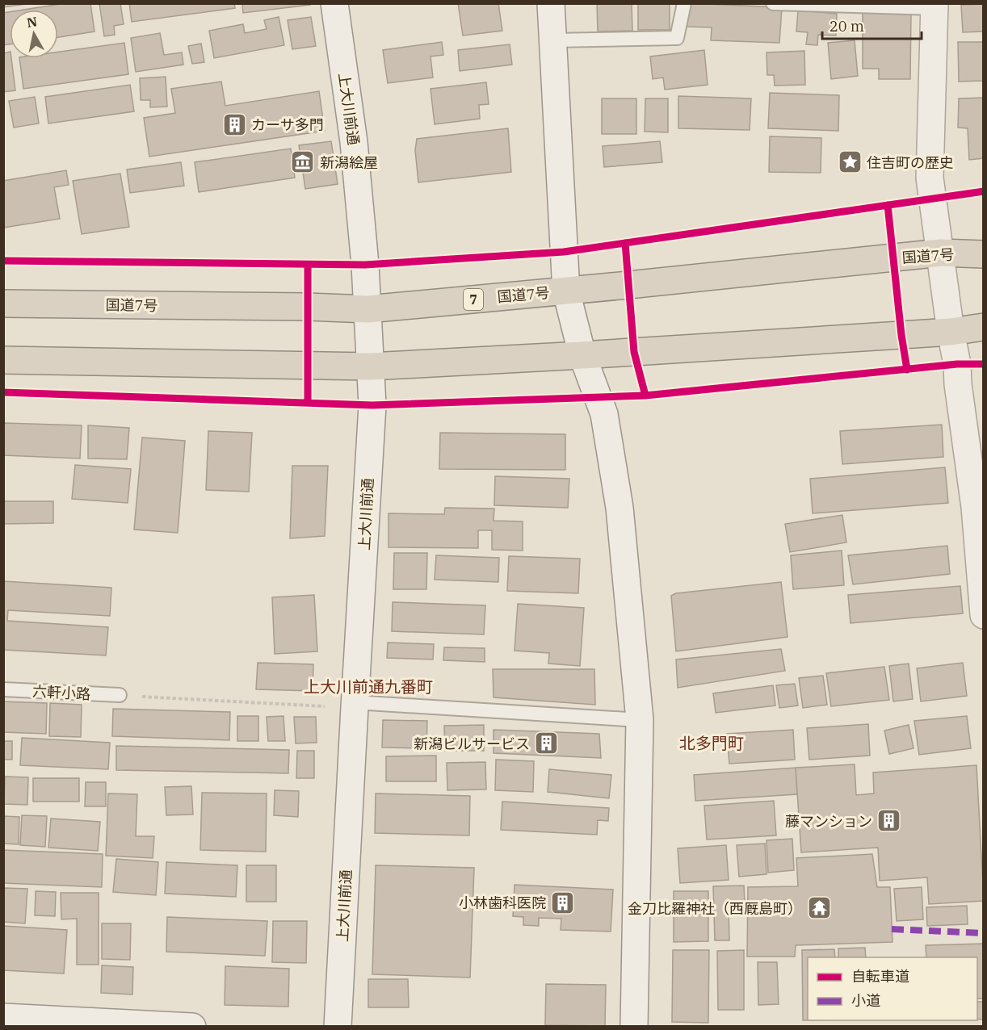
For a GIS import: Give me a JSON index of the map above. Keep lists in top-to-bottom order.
{
  "streets": {
    "highway": ["国道7号", "7"],
    "street": ["上大川前通"],
    "lane": ["六軒小路"]
  },
  "crossings": [
    ["上大川前通", "国道7号"]
  ],
  "districts": ["上大川前通九番町", "北多門町"],
  "places": {
    "building": [
      "カーサ多門",
      "新潟ビルサービス",
      "藤マンション",
      "小林歯科医院"
    ],
    "museum": ["新潟絵屋"],
    "place": ["住吉町の歴史"],
    "temple": ["金刀比羅神社（西厩島町）"]
  },
  "legend": ["自転車道", "小道"],
  "scale_bar": "20 m",
  "north": "top"
}
